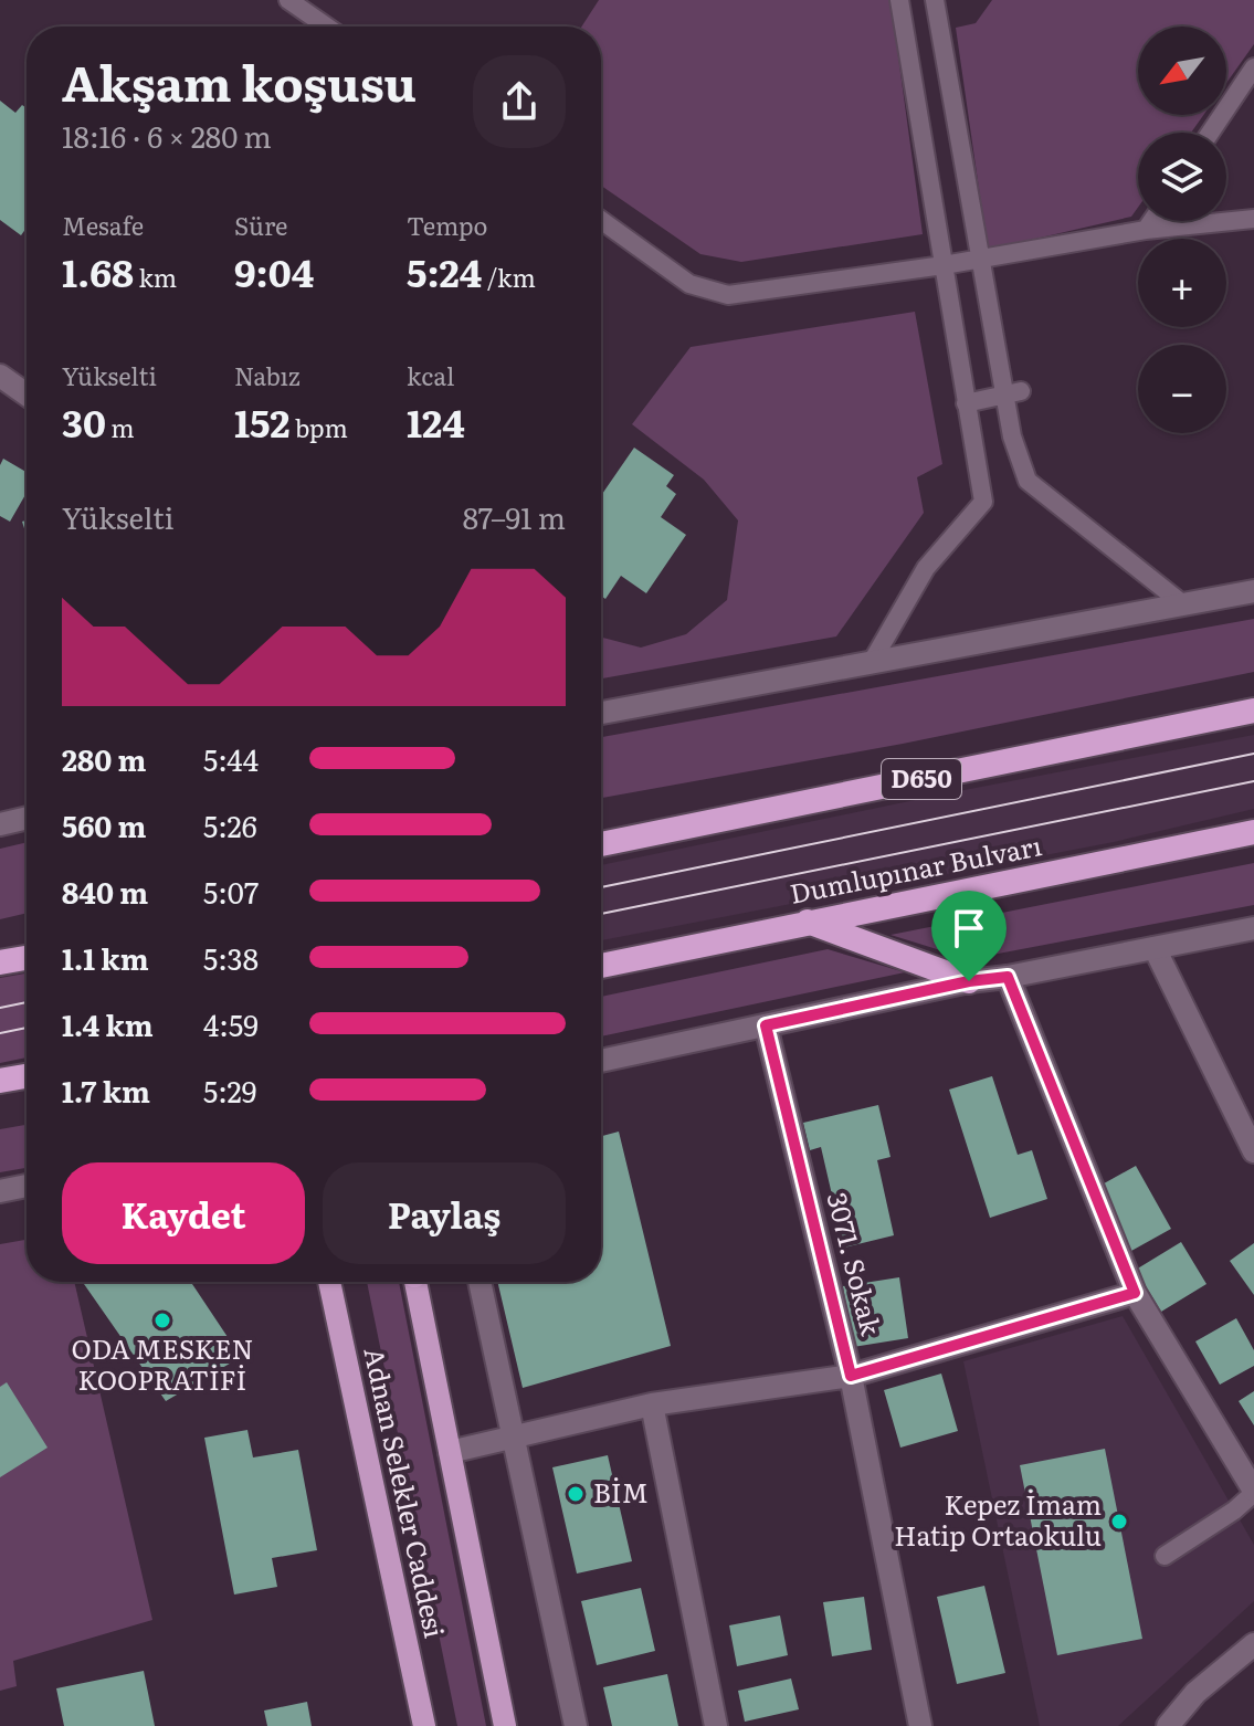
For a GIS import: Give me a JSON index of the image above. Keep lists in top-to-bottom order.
{
  "streets": {
    "highway": ["D650", "Dumlupınar Bulvarı"],
    "main road": ["Adnan Selekler Caddesi"],
    "street": ["3071. Sokak"]
  },
  "places": ["ODA MESKEN KOOPRATİFİ", "BİM", "Kepez İmam Hatip Ortaokulu"],
  "north": "bottom left",
  "page": {
    "map_buttons": ["+", "−"],
    "heading": ["Akşam koşusu", "18:16 · 6 × 280 m"],
    "stats": [
      ["Mesafe", "1.68 km"],
      ["Süre", "9:04"],
      ["Tempo", "5:24 /km"],
      ["Yükselti", "30 m"],
      ["Nabız", "152 bpm"],
      ["kcal", "124"]
    ],
    "chart": ["Yükselti", "87–91 m"],
    "list": [
      {
        "name": "280 m",
        "note": "5:44"
      },
      {
        "name": "560 m",
        "note": "5:26"
      },
      {
        "name": "840 m",
        "note": "5:07"
      },
      {
        "name": "1.1 km",
        "note": "5:38"
      },
      {
        "name": "1.4 km",
        "note": "4:59"
      },
      {
        "name": "1.7 km",
        "note": "5:29"
      }
    ],
    "buttons": ["Kaydet", "Paylaş"]
  }
}
